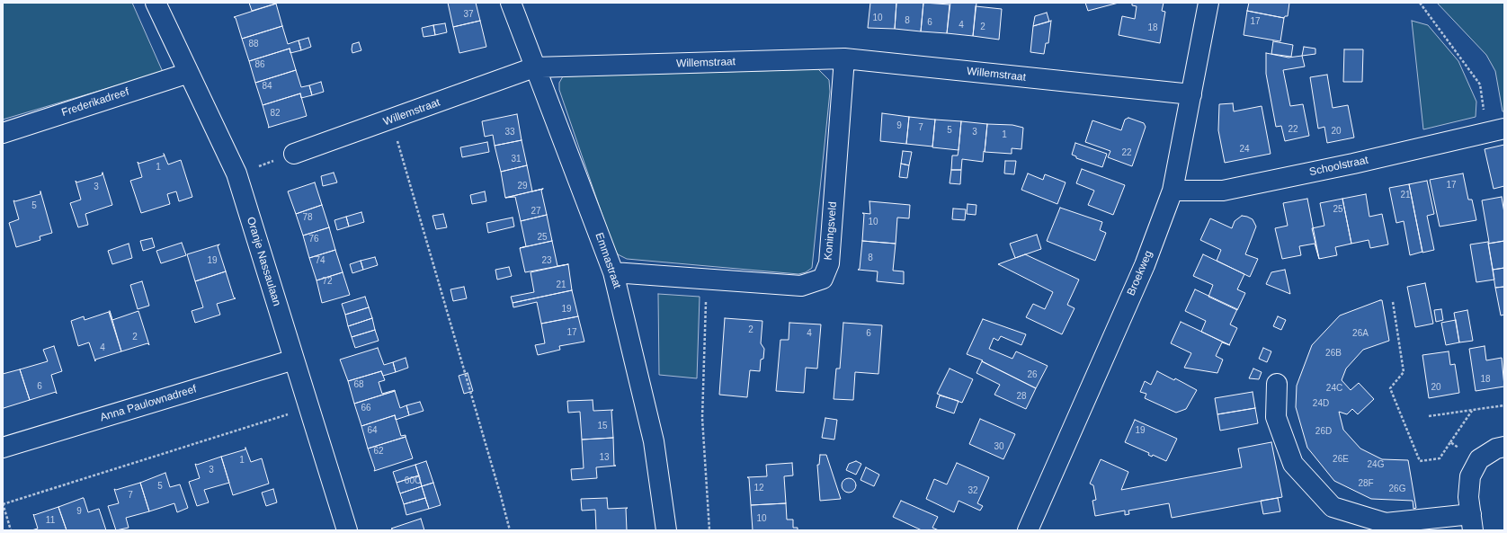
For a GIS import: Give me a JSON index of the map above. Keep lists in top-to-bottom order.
{
  "streets": {
    "street": [
      "Willemstraat",
      "Frederikadreef",
      "Schoolstraat",
      "Koningsveld",
      "Emmastraat",
      "Oranje Nassaulaan",
      "Broekweg",
      "Anna Paulownadreef"
    ]
  },
  "crossings": [
    ["Willemstraat", "Koningsveld"],
    ["Willemstraat", "Emmastraat"],
    ["Willemstraat", "Broekweg"],
    ["Frederikadreef", "Oranje Nassaulaan"],
    ["Schoolstraat", "Broekweg"],
    ["Koningsveld", "Emmastraat"],
    ["Oranje Nassaulaan", "Anna Paulownadreef"]
  ],
  "house_numbers": [
    "37",
    "10",
    "8",
    "17",
    "6",
    "4",
    "2",
    "18",
    "88",
    "86",
    "84",
    "82",
    "9",
    "7",
    "22",
    "5",
    "20",
    "33",
    "3",
    "1",
    "24",
    "22",
    "31",
    "1",
    "17",
    "29",
    "3",
    "21",
    "5",
    "25",
    "27",
    "78",
    "10",
    "25",
    "76",
    "8",
    "19",
    "74",
    "23",
    "72",
    "21",
    "19",
    "2",
    "17",
    "4",
    "6",
    "26A",
    "2",
    "4",
    "26B",
    "26",
    "18",
    "68",
    "6",
    "20",
    "24C",
    "28",
    "24D",
    "66",
    "15",
    "64",
    "19",
    "26D",
    "30",
    "62",
    "13",
    "26E",
    "1",
    "24G",
    "3",
    "60C",
    "28F",
    "5",
    "12",
    "26G",
    "32",
    "7",
    "9",
    "10",
    "11"
  ]
}
